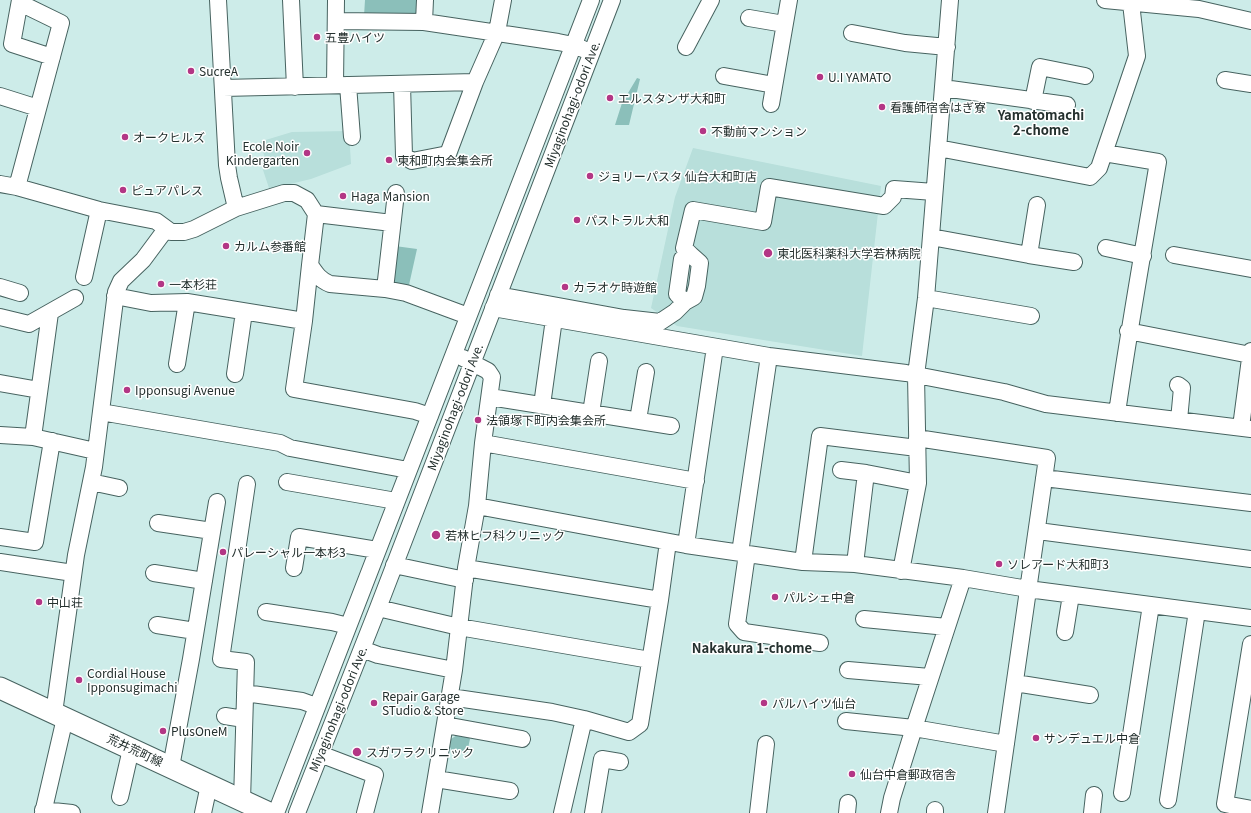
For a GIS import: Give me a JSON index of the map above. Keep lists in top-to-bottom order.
{
  "streets": {
    "main road": ["荒井荒町線"],
    "street": ["Miyaginohagi-odori Ave."]
  },
  "districts": ["Yamatomachi 2-chome", "Nakakura 1-chome"],
  "places": [
    "五豊ハイツ",
    "SucreA",
    "U.I YAMATO",
    "エルスタンザ大和町",
    "看護師宿舎はぎ寮",
    "不動前マンション",
    "オークヒルズ",
    "Ecole Noir Kindergarten",
    "東和町内会集会所",
    "ジョリーパスタ 仙台大和町店",
    "ピュアパレス",
    "Haga Mansion",
    "パストラル大和",
    "カルム参番館",
    "東北医科薬科大学若林病院",
    "一本杉荘",
    "カラオケ時遊館",
    "Ipponsugi Avenue",
    "法領塚下町内会集会所",
    "若林ヒフ科クリニック",
    "パレーシャル一本杉3",
    "ソレアード大和町3",
    "パルシェ中倉",
    "中山荘",
    "Cordial House Ipponsugimachi",
    "Repair Garage STudio & Store",
    "パルハイツ仙台",
    "PlusOneM",
    "サンデュエル中倉",
    "スガワラクリニック",
    "仙台中倉郵政宿舎"
  ]
}
